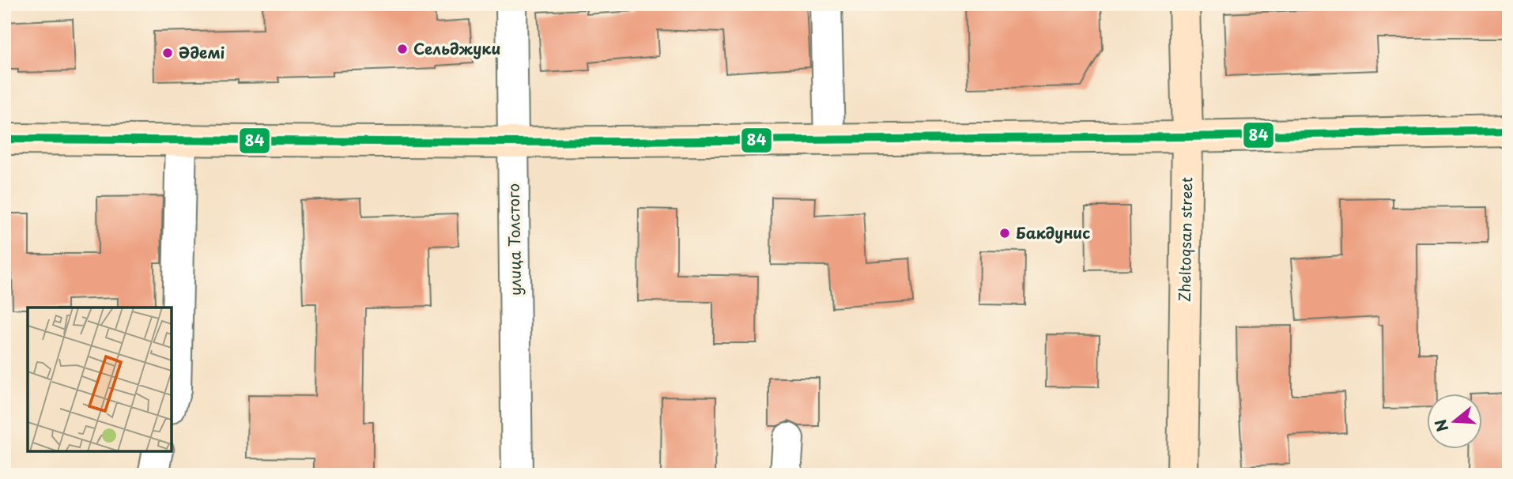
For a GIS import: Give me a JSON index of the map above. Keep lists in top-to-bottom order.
{
  "streets": {
    "main road": ["Zheltoqsan street"],
    "street": ["улица Толстого"]
  },
  "places": ["Сельджуки", "Әдемі", "Бакдунис"],
  "lines": ["transit line 84"],
  "north": "left"
}
